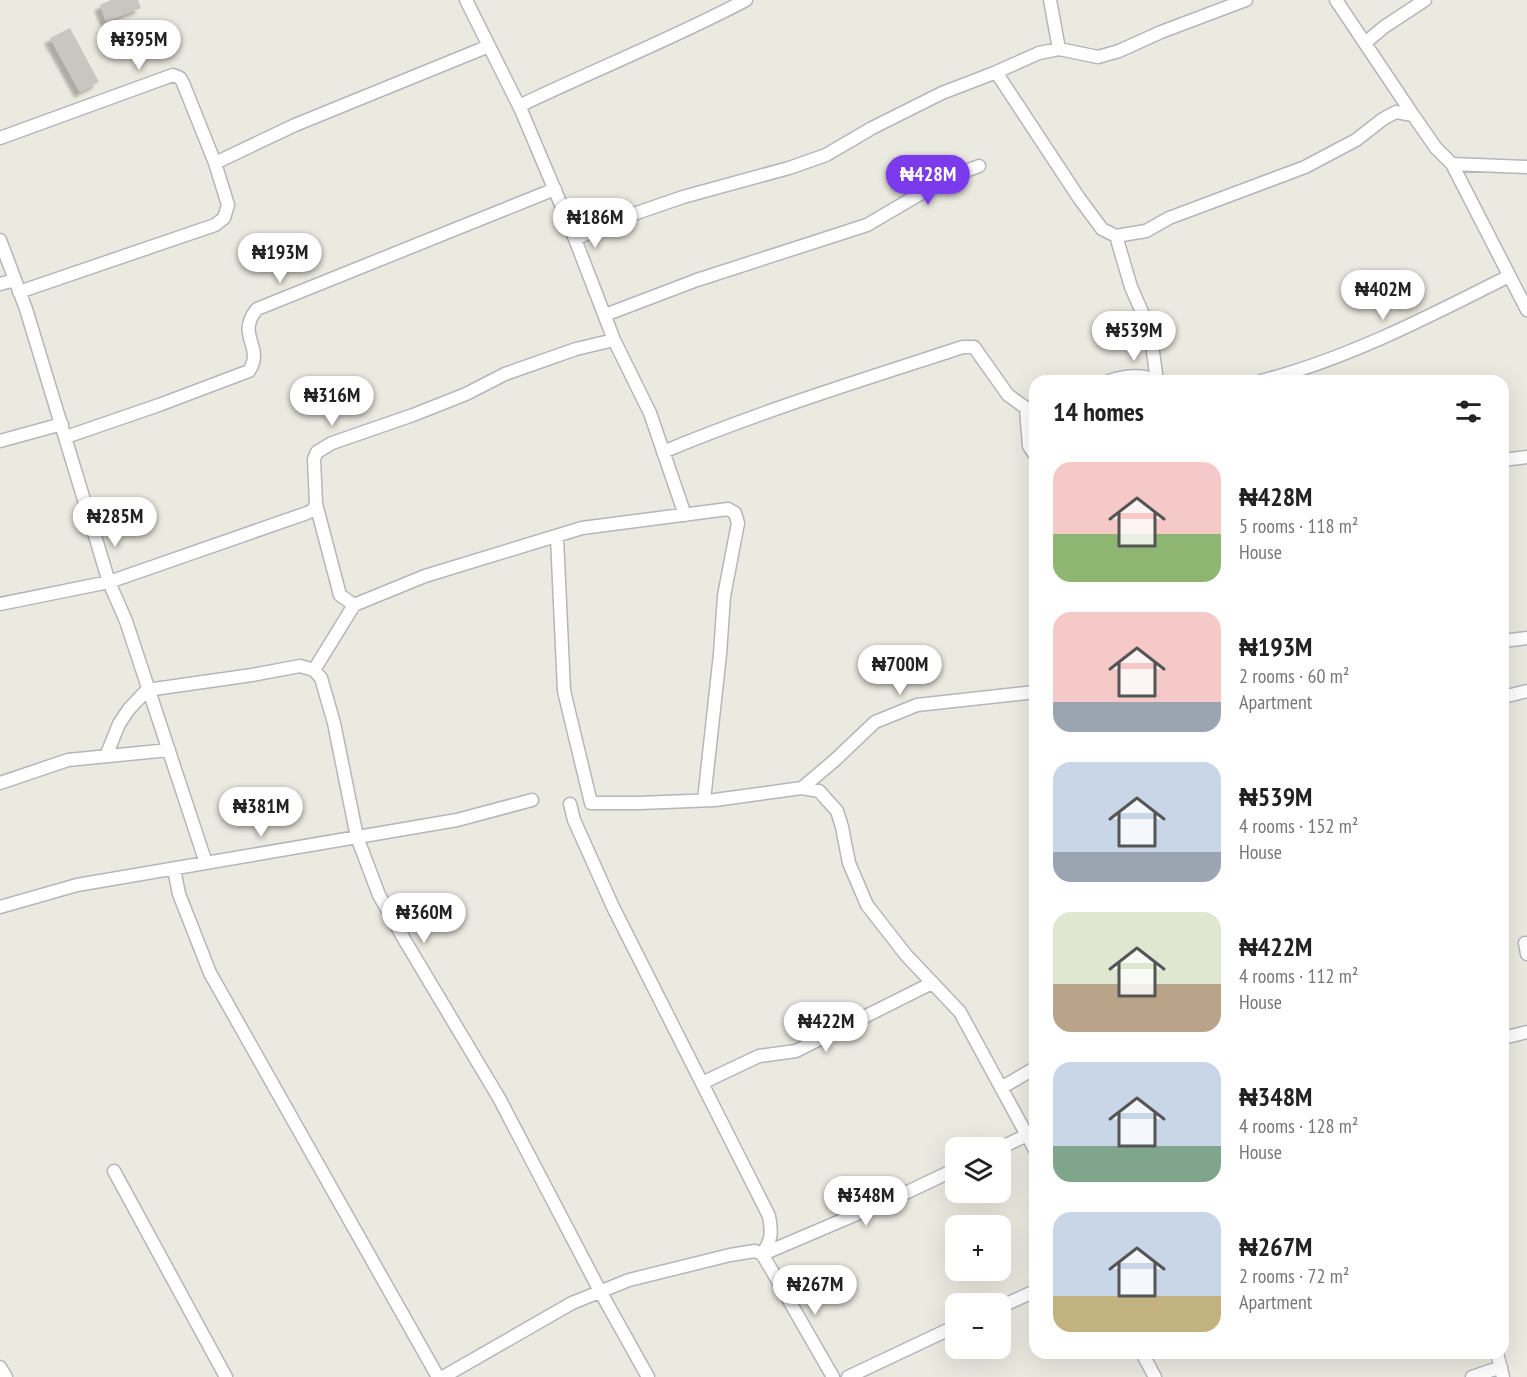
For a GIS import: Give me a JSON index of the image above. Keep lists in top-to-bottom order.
{
  "page": {
    "price": [
      "₦395M",
      "₦428M",
      "₦186M",
      "₦193M",
      "₦402M",
      "₦539M",
      "₦316M",
      "₦285M",
      "₦700M",
      "₦381M",
      "₦360M",
      "₦422M",
      "₦348M",
      "₦267M"
    ],
    "heading": "14 homes",
    "list": [
      {
        "name": "₦428M",
        "note": "5 rooms · 118 m² · House"
      },
      {
        "name": "₦193M",
        "note": "2 rooms · 60 m² · Apartment"
      },
      {
        "name": "₦539M",
        "note": "4 rooms · 152 m² · House"
      },
      {
        "name": "₦422M",
        "note": "4 rooms · 112 m² · House"
      },
      {
        "name": "₦348M",
        "note": "4 rooms · 128 m² · House"
      },
      {
        "name": "₦267M",
        "note": "2 rooms · 72 m² · Apartment"
      }
    ],
    "map_buttons": ["+", "−"]
  }
}
